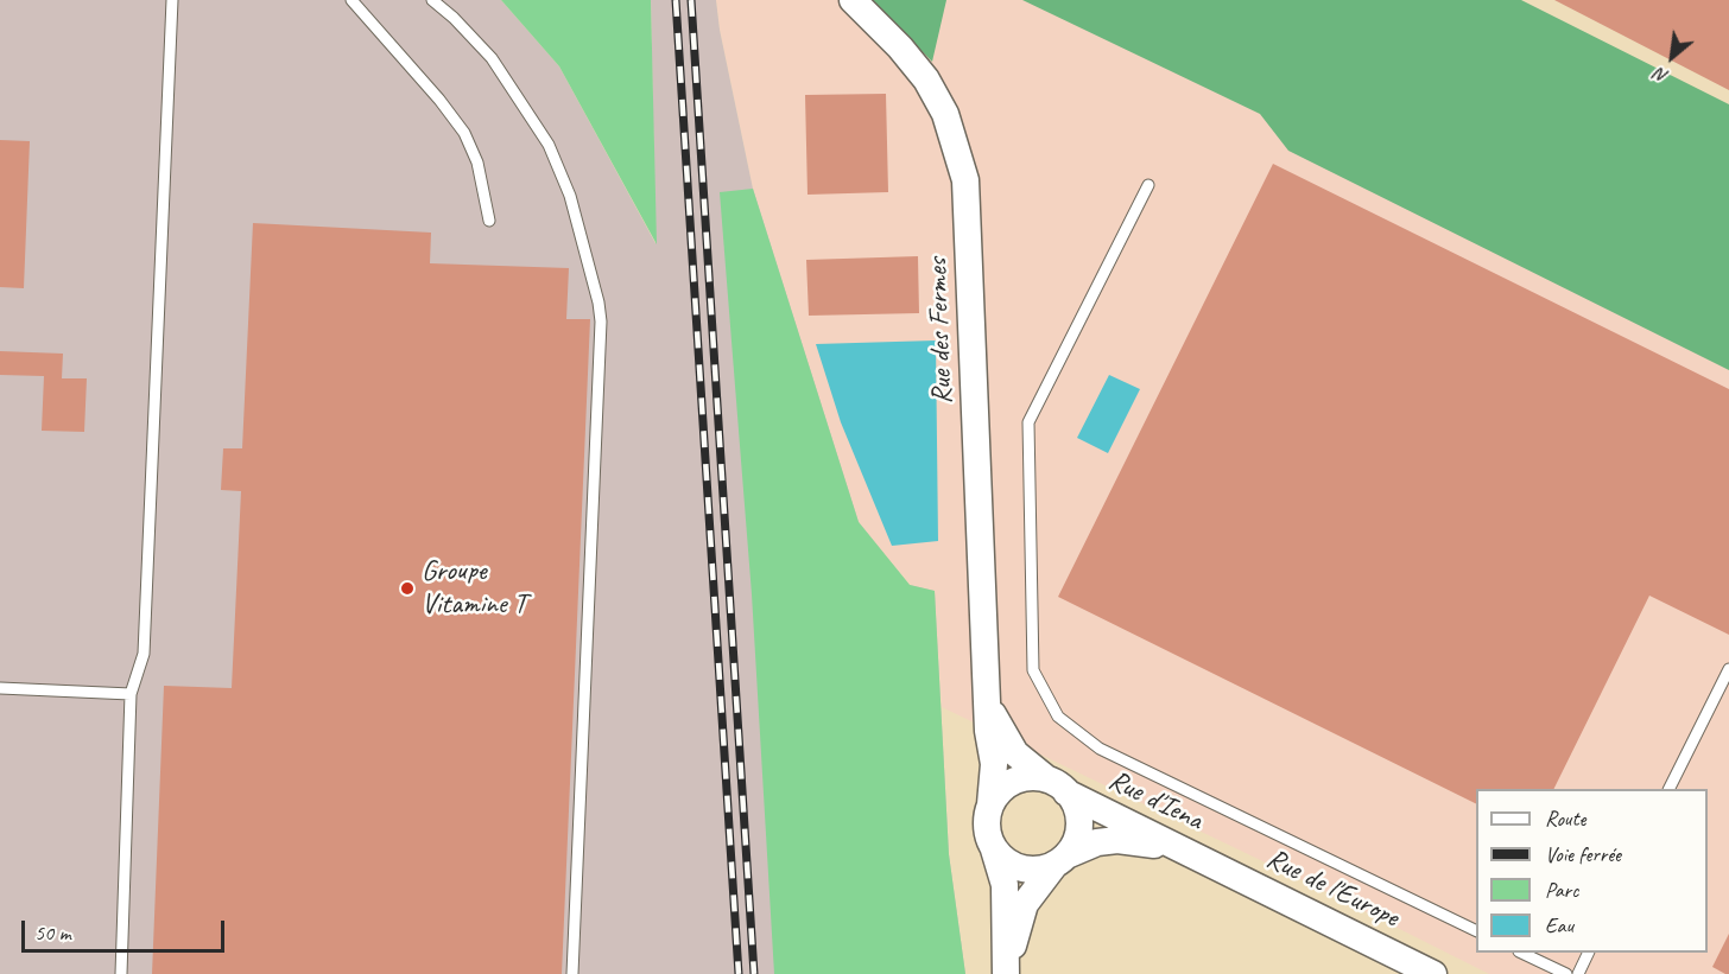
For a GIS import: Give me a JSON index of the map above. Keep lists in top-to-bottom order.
{
  "streets": {
    "street": ["Rue des Fermes", "Rue d'Iena", "Rue de l'Europe"]
  },
  "crossings": [
    ["Rue des Fermes", "Rue d'Iena"],
    ["Rue d'Iena", "Rue de l'Europe"]
  ],
  "places": ["Groupe Vitamine T"],
  "legend": [
    "Route",
    "Voie ferrée",
    "Parc",
    "Eau"
  ],
  "scale_bar": "50 m",
  "north": "bottom left"
}
